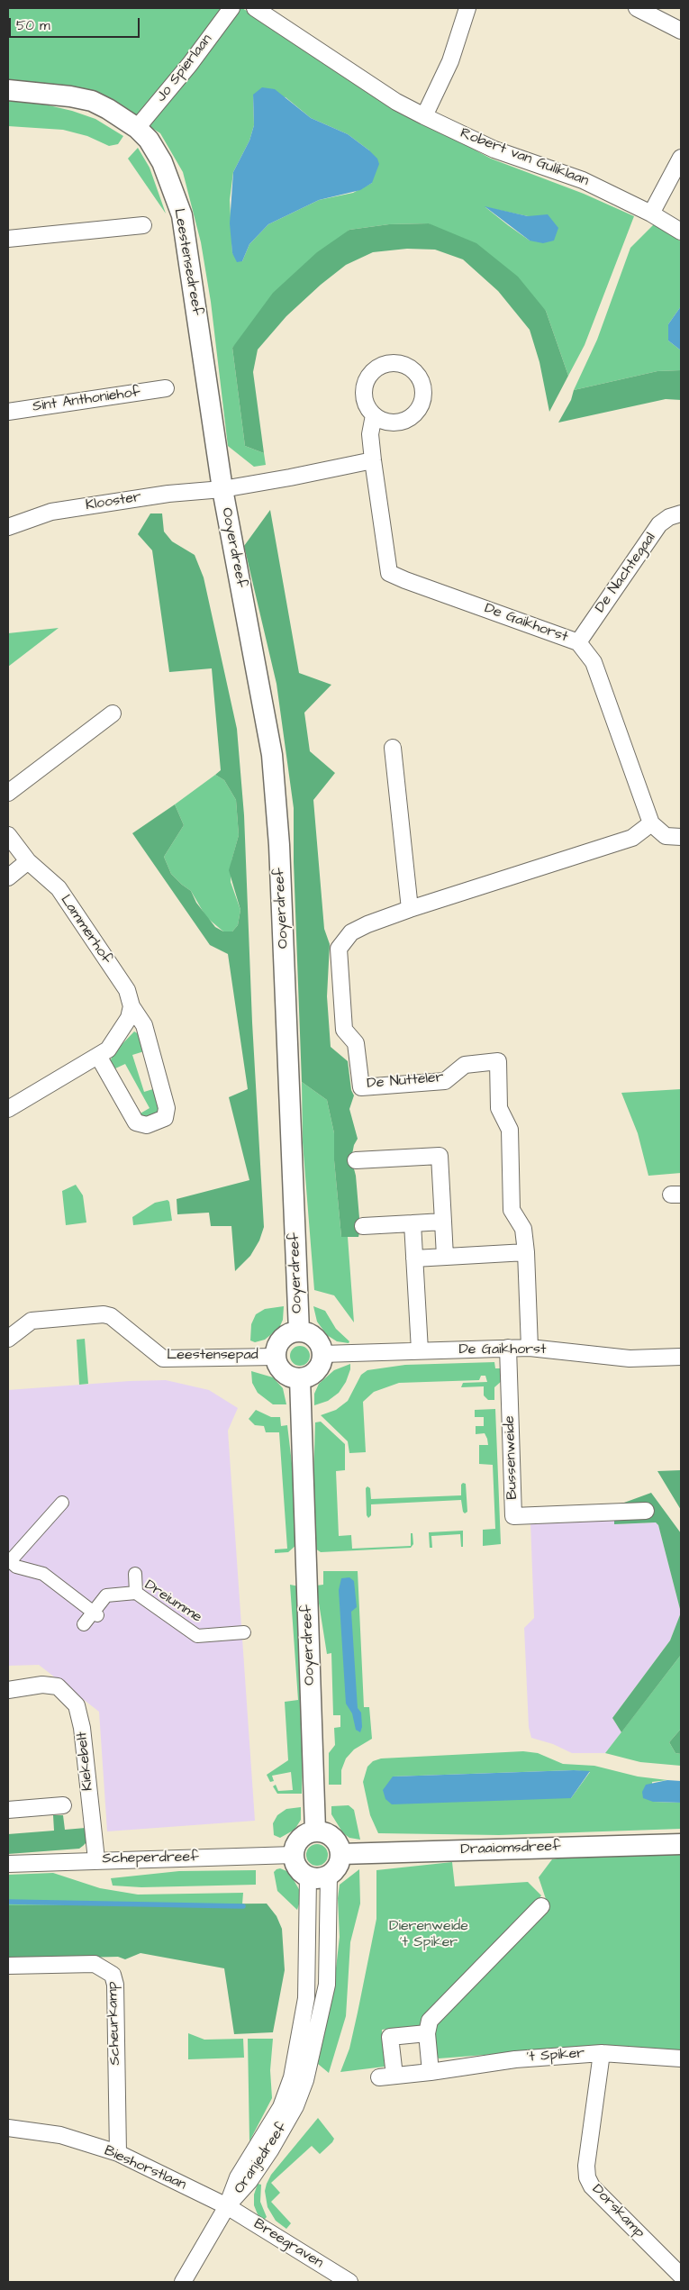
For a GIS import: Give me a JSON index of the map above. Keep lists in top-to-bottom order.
{
  "streets": {
    "street": [
      "Jo Spierlaan",
      "Robert van Guliklaan",
      "Leestensedreef",
      "Sint Anthoniehof",
      "Klooster",
      "Ooyerdreef",
      "De Nachtegaal",
      "De Gaikhorst",
      "Lammerhof",
      "De Nutteler",
      "Leestensepad",
      "Bussenweide",
      "Dreiumme",
      "Kiekebelt",
      "Draaiomsdreef",
      "Scheperdreef",
      "Scheurkamp",
      "'t Spiker",
      "Oranjedreef",
      "Bieshorstlaan",
      "Dorskamp",
      "Breegraven"
    ]
  },
  "crossings": [
    ["Jo Spierlaan", "Leestensedreef"],
    ["Leestensedreef", "Klooster"],
    ["Leestensedreef", "Ooyerdreef"],
    ["Klooster", "Ooyerdreef"],
    ["Ooyerdreef", "De Gaikhorst"],
    ["Ooyerdreef", "Leestensepad"],
    ["Ooyerdreef", "Draaiomsdreef"],
    ["Ooyerdreef", "Scheperdreef"],
    ["Ooyerdreef", "Oranjedreef"],
    ["De Nachtegaal", "De Gaikhorst"],
    ["De Gaikhorst", "De Nutteler"],
    ["De Gaikhorst", "Leestensepad"],
    ["De Gaikhorst", "Bussenweide"],
    ["Kiekebelt", "Scheperdreef"],
    ["Draaiomsdreef", "Scheperdreef"],
    ["Draaiomsdreef", "Oranjedreef"],
    ["Scheperdreef", "Oranjedreef"],
    ["Scheurkamp", "Bieshorstlaan"],
    ["'t Spiker", "Dorskamp"],
    ["Oranjedreef", "Bieshorstlaan"],
    ["Oranjedreef", "Breegraven"],
    ["Bieshorstlaan", "Breegraven"]
  ],
  "parks": ["Dierenweide 't Spiker"],
  "scale_bar": "50 m"
}
